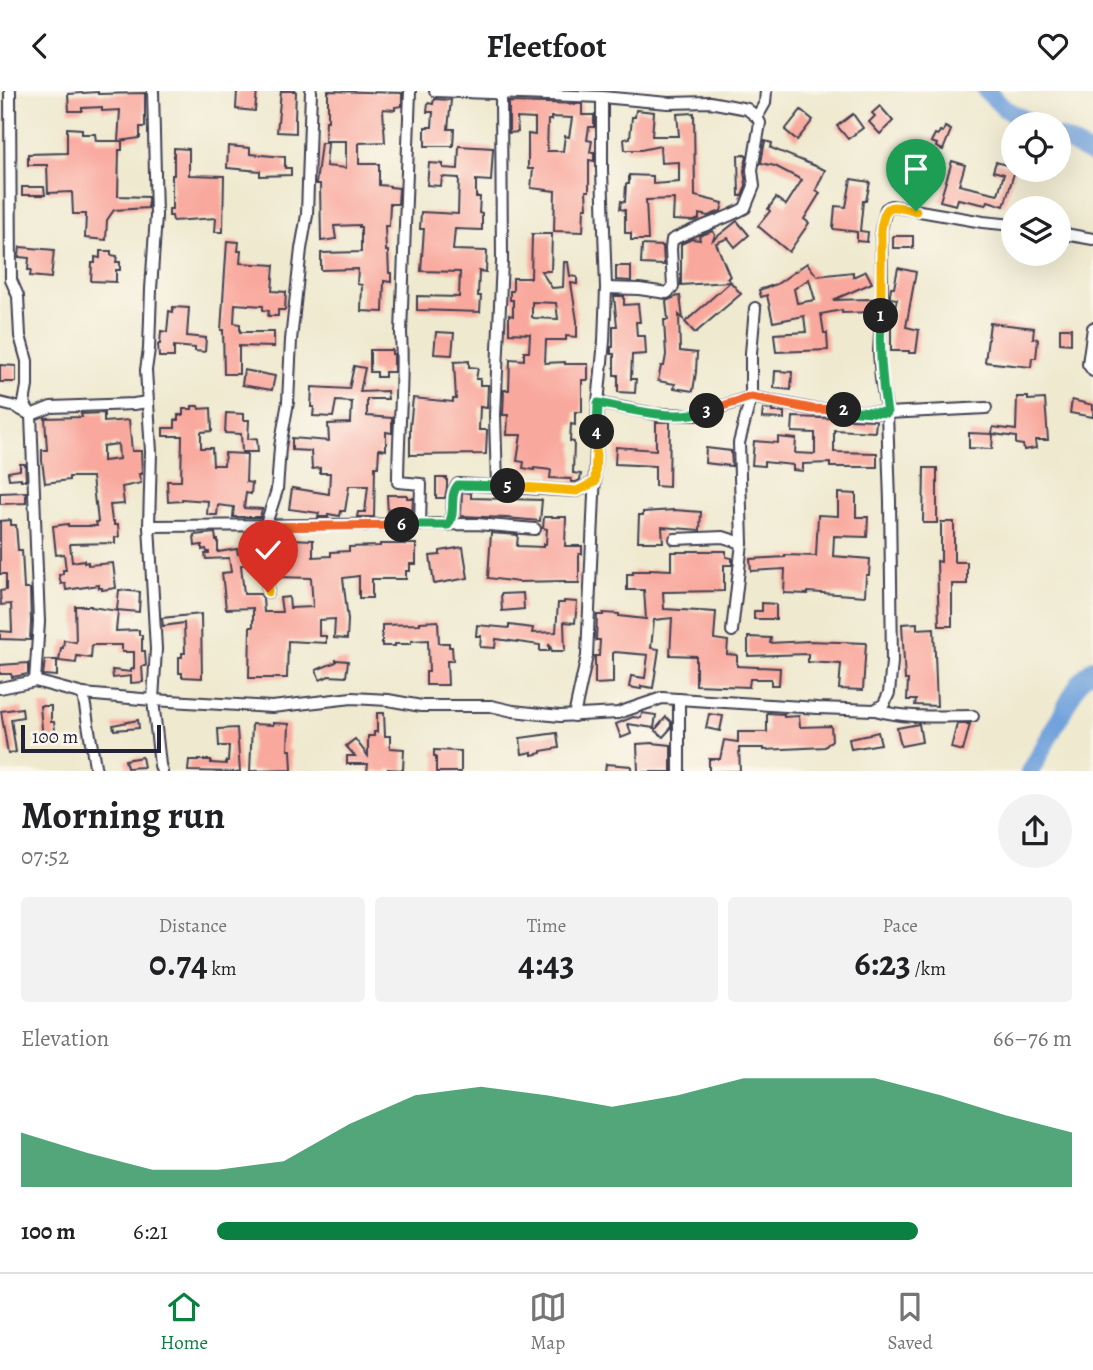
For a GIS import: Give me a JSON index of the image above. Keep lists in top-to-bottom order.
{
  "scale_bar": "100 m",
  "page": {
    "header": "Fleetfoot",
    "pins": [
      "1",
      "2",
      "3",
      "4",
      "5",
      "6"
    ],
    "scale": "100 m",
    "heading": ["Morning run", "07:52"],
    "stats": [
      ["Distance", "0.74 km"],
      ["Time", "4:43"],
      ["Pace", "6:23 /km"]
    ],
    "chart": ["Elevation", "66–76 m"],
    "list": [
      {
        "name": "100 m",
        "note": "6:21"
      }
    ],
    "tabs": ["Home", "Map", "Saved"]
  }
}
